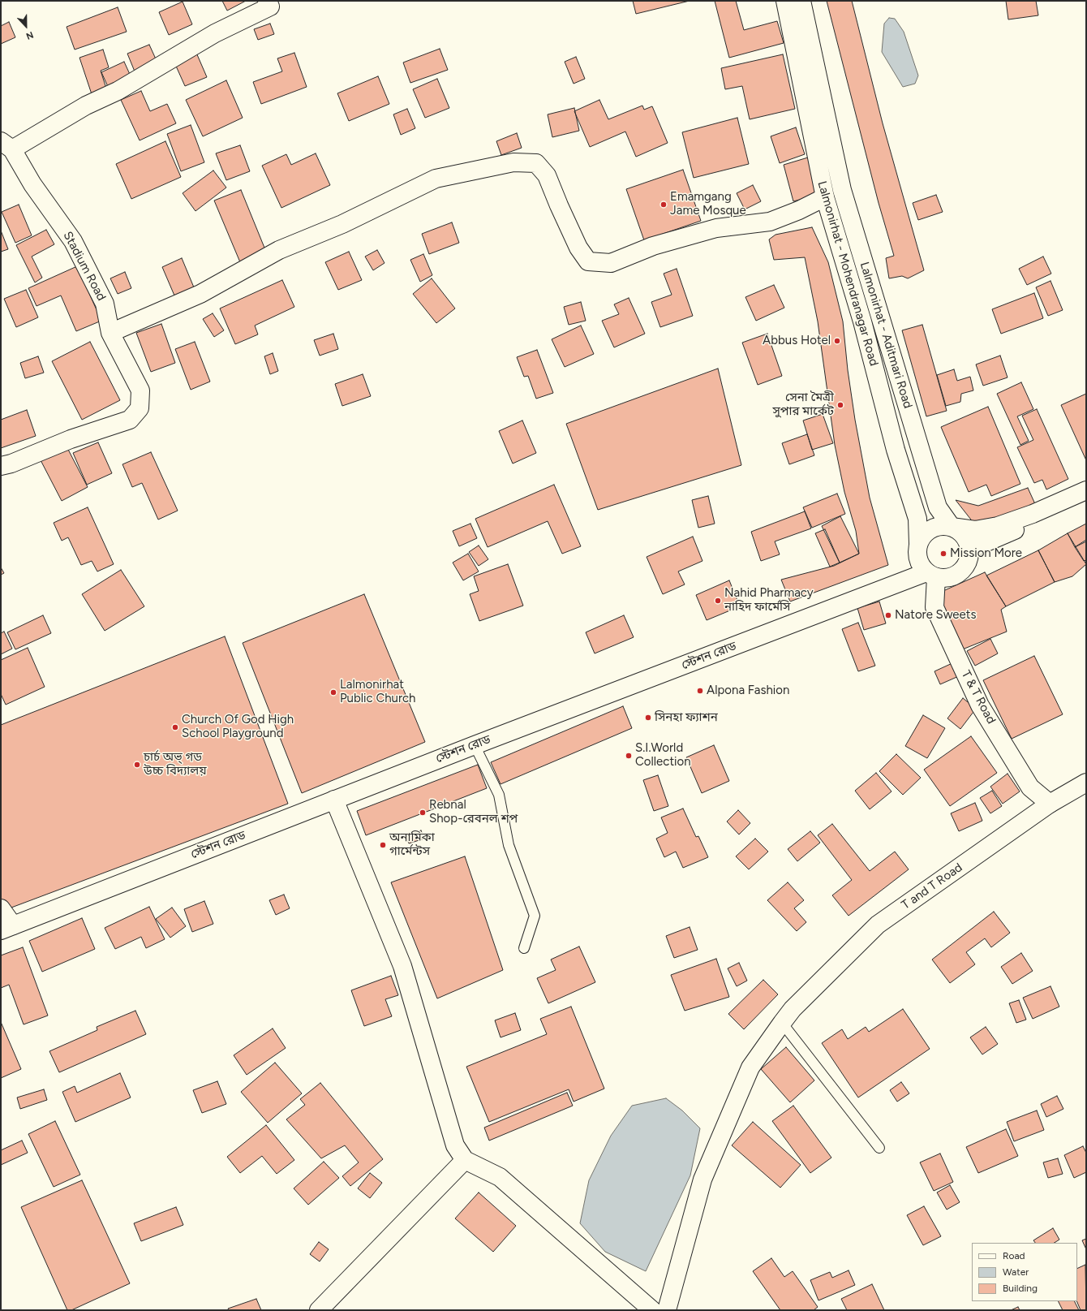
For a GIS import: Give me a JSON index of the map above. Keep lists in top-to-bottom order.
{
  "streets": {
    "main road": [
      "Stadium Road",
      "Lalmonirhat - Mohendranagar Road",
      "Lalmonirhat - Aditmari Road",
      "স্টেশন রোড",
      "T & T Road",
      "T and T Road"
    ]
  },
  "crossings": [
    ["Lalmonirhat - Mohendranagar Road", "Lalmonirhat - Aditmari Road"],
    ["Lalmonirhat - Mohendranagar Road", "স্টেশন রোড"],
    ["Lalmonirhat - Mohendranagar Road", "T & T Road"],
    ["Lalmonirhat - Aditmari Road", "স্টেশন রোড"],
    ["Lalmonirhat - Aditmari Road", "T & T Road"],
    ["স্টেশন রোড", "T & T Road"],
    ["T & T Road", "T and T Road"]
  ],
  "places": [
    "Emamgang Jame Mosque",
    "Abbus Hotel",
    "সেনা মৈত্রী সুপার মার্কেট",
    "Mission More",
    "Nahid Pharmacy নাহিদ ফার্মেসি",
    "Natore Sweets",
    "Alpona Fashion",
    "Lalmonirhat Public Church",
    "সিনহা ফ্যাশন",
    "Church Of God High School Playground",
    "S.I.World Collection",
    "চার্চ অভ্ গড ‍উচ্চ বিদ্যালয়",
    "Rebnal Shop-রেবনল শপ",
    "অনামিকা গার্মেন্টস"
  ],
  "legend": ["Road", "Water", "Building"],
  "north": "bottom"
}
